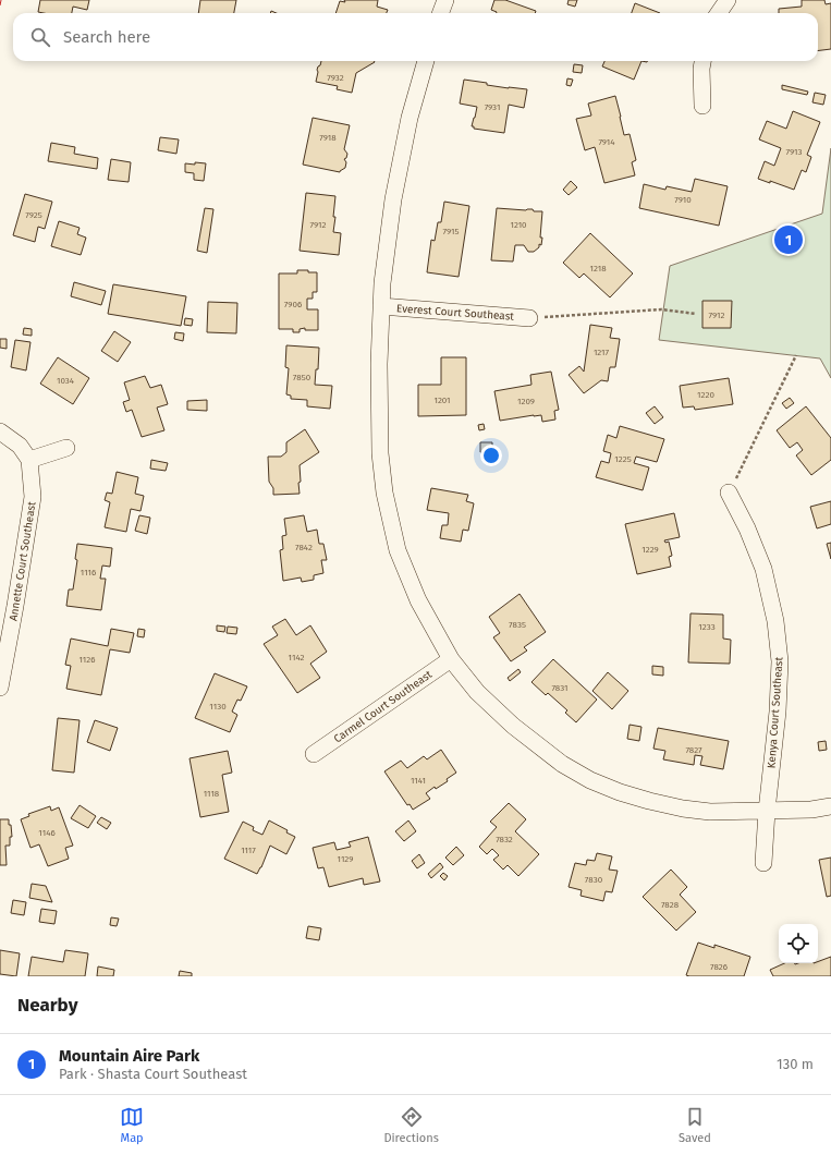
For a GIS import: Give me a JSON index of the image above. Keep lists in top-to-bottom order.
{
  "streets": {
    "street": [
      "Everest Court Southeast",
      "Annette Court Southeast",
      "Carmel Court Southeast",
      "Kenya Court Southeast"
    ]
  },
  "house_numbers": [
    "7932",
    "7931",
    "7918",
    "7914",
    "7913",
    "7910",
    "7925",
    "7912",
    "1210",
    "7915",
    "1218",
    "7906",
    "7912",
    "1217",
    "7850",
    "1034",
    "1220",
    "1201",
    "1209",
    "1225",
    "7842",
    "1229",
    "1116",
    "7835",
    "1233",
    "1142",
    "1126",
    "7831",
    "1130",
    "7827",
    "1141",
    "1118",
    "1146",
    "7832",
    "1117",
    "1129",
    "7830",
    "7828",
    "7826"
  ],
  "page": {
    "search": "Search here",
    "pins": "1",
    "heading": "Nearby",
    "list": [
      {
        "mark": "1",
        "name": "Mountain Aire Park",
        "note": "Park · Shasta Court Southeast",
        "value": "130 m"
      }
    ],
    "nav": ["Map", "Directions", "Saved"]
  }
}
